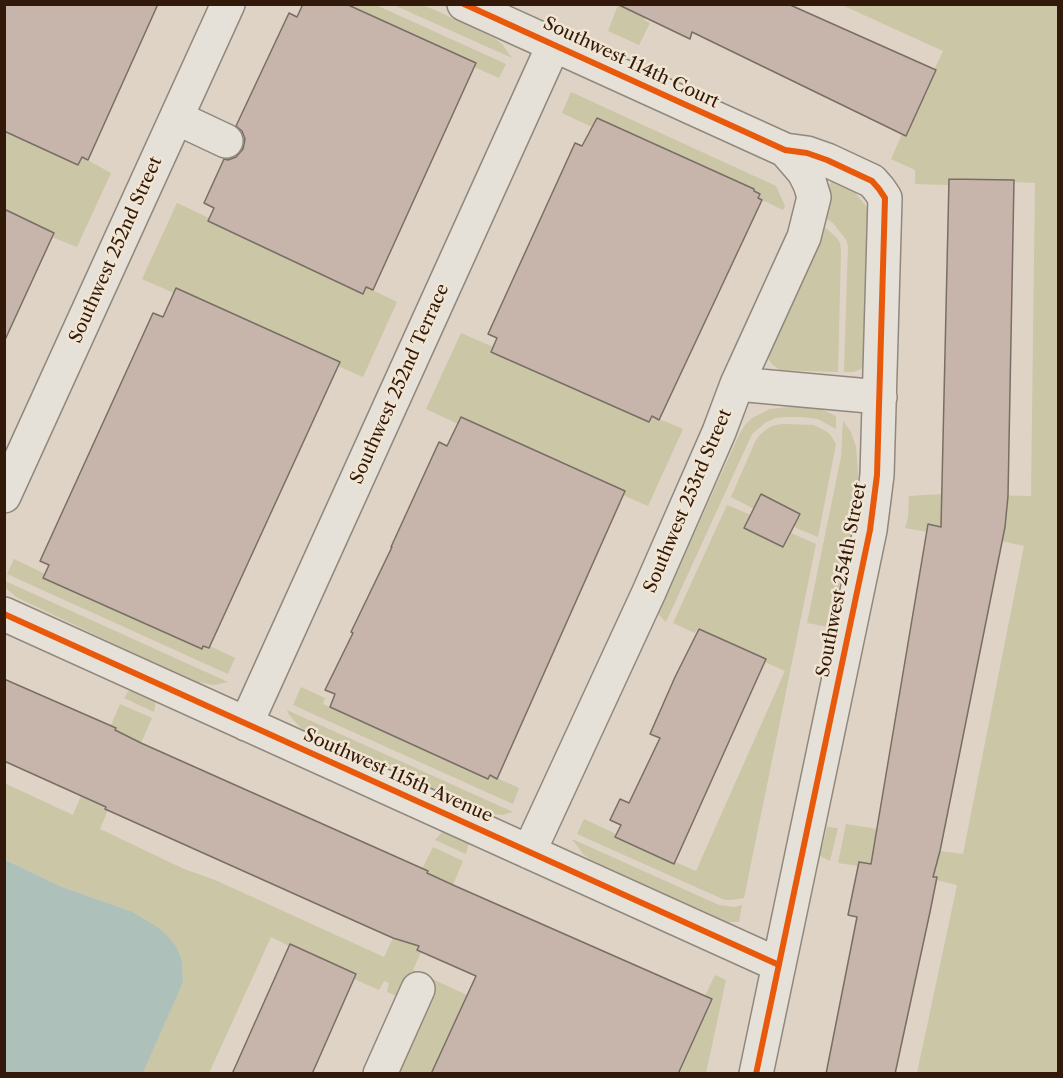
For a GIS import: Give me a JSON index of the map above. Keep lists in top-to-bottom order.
{
  "streets": {
    "street": [
      "Southwest 114th Court",
      "Southwest 252nd Street",
      "Southwest 252nd Terrace",
      "Southwest 253rd Street",
      "Southwest 254th Street",
      "Southwest 115th Avenue"
    ]
  },
  "crossings": [
    ["Southwest 114th Court", "Southwest 252nd Terrace"],
    ["Southwest 114th Court", "Southwest 253rd Street"],
    ["Southwest 114th Court", "Southwest 254th Street"],
    ["Southwest 252nd Terrace", "Southwest 115th Avenue"],
    ["Southwest 253rd Street", "Southwest 254th Street"],
    ["Southwest 253rd Street", "Southwest 115th Avenue"],
    ["Southwest 254th Street", "Southwest 115th Avenue"]
  ]
}
